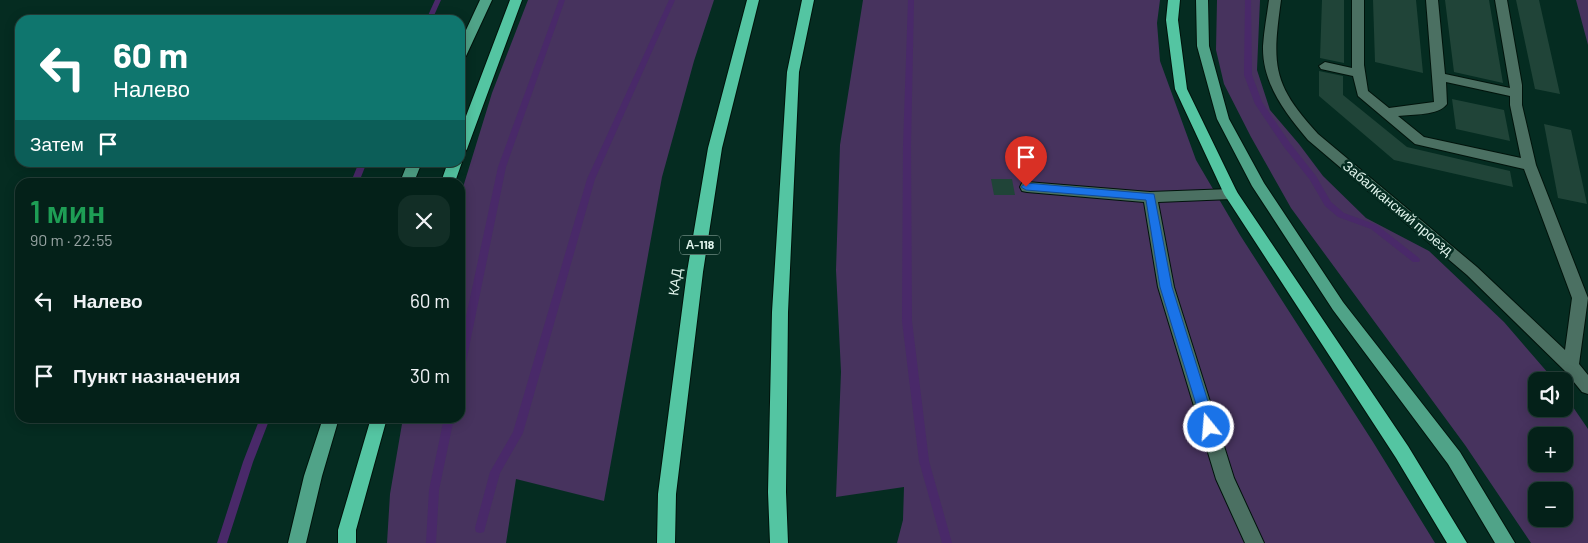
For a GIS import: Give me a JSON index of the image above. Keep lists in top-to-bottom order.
{
  "streets": {
    "highway": ["А-118", "КАД"],
    "street": ["Забалканский проезд"]
  },
  "page": {
    "turn": ["60 m", "Налево"],
    "then": "Затем",
    "heading": ["1 мин", "90 m · 22:55"],
    "list": [
      {
        "name": "Налево",
        "value": "60 m"
      },
      {
        "name": "Пункт назначения",
        "value": "30 m"
      }
    ],
    "map_buttons": ["+", "−"]
  }
}
